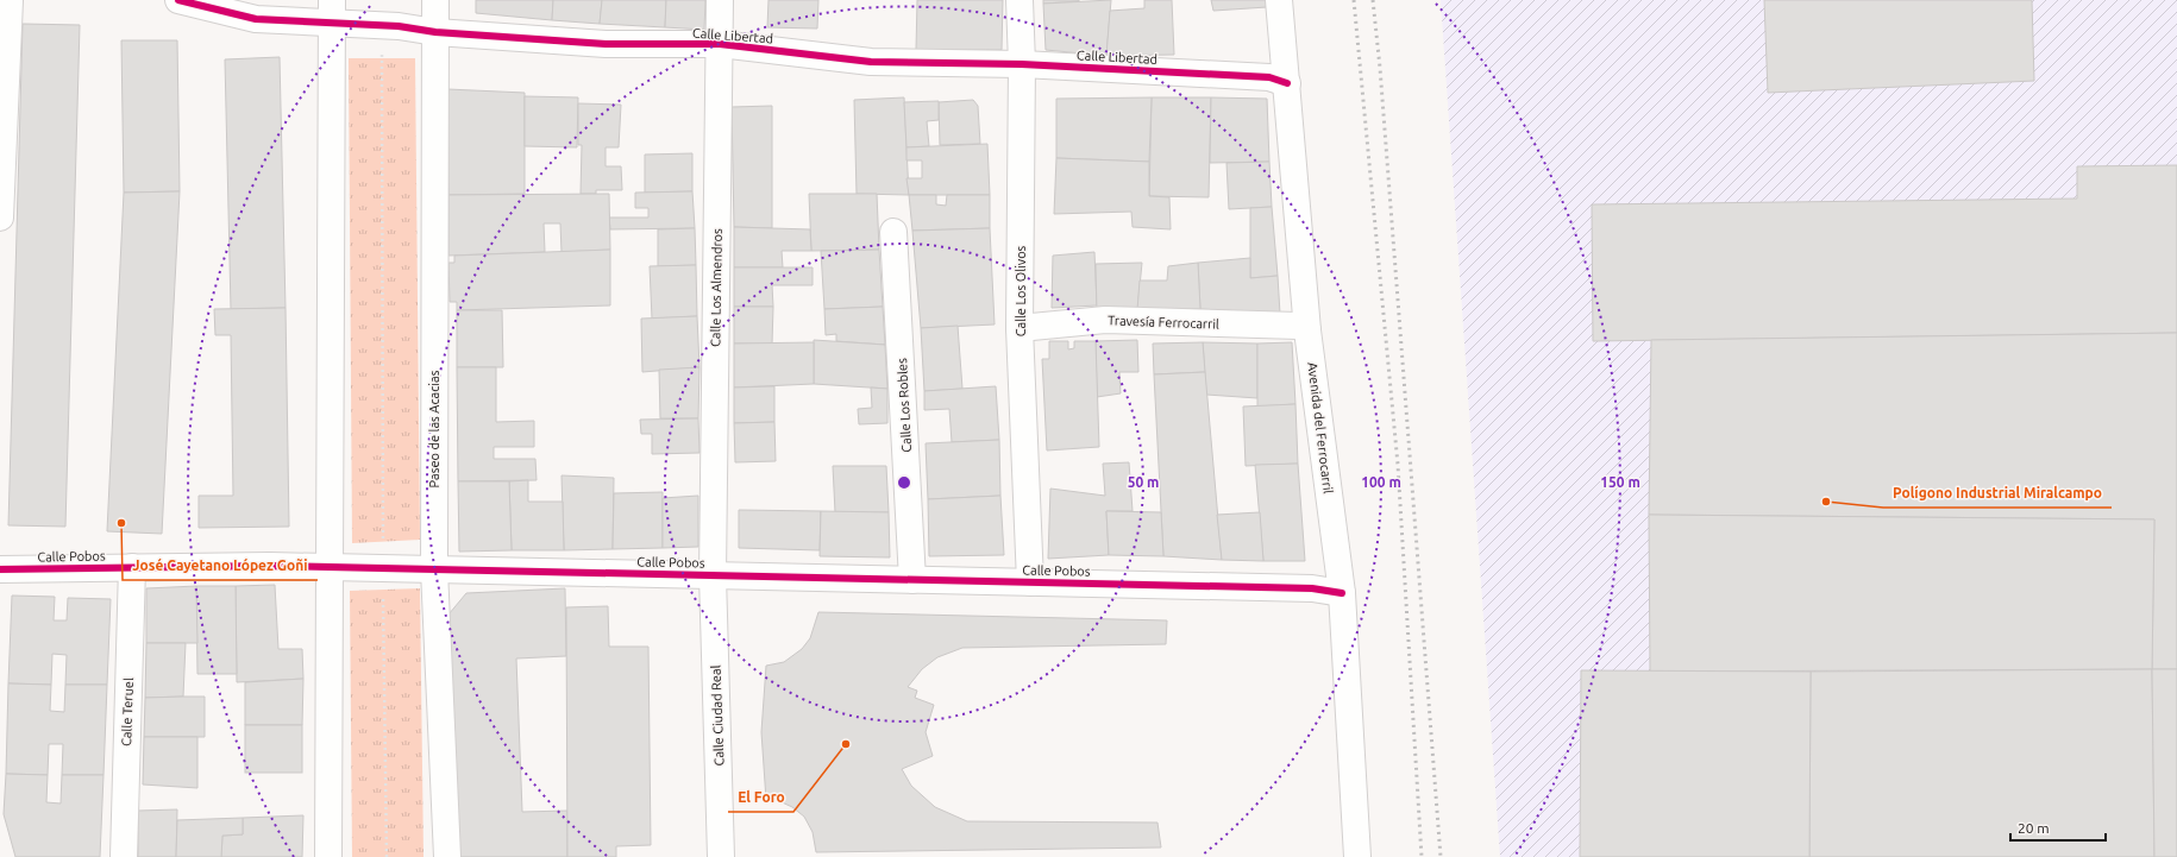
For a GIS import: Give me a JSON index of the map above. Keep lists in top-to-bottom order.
{
  "streets": {
    "street": [
      "Calle Libertad",
      "Calle Los Almendros",
      "Calle Los Olivos",
      "Travesía Ferrocarril",
      "Calle Los Robles",
      "Avenida del Ferrocarril",
      "Paseo de las Acacias",
      "Calle Pobos",
      "Calle Teruel",
      "Calle Ciudad Real"
    ]
  },
  "crossings": [
    ["Calle Libertad", "Calle Los Almendros"],
    ["Calle Libertad", "Calle Los Olivos"],
    ["Calle Libertad", "Avenida del Ferrocarril"],
    ["Calle Libertad", "Paseo de las Acacias"],
    ["Calle Los Almendros", "Calle Pobos"],
    ["Calle Los Almendros", "Calle Ciudad Real"],
    ["Calle Los Olivos", "Travesía Ferrocarril"],
    ["Calle Los Olivos", "Calle Pobos"],
    ["Travesía Ferrocarril", "Avenida del Ferrocarril"],
    ["Calle Los Robles", "Calle Pobos"],
    ["Avenida del Ferrocarril", "Calle Pobos"],
    ["Paseo de las Acacias", "Calle Pobos"],
    ["Calle Pobos", "Calle Teruel"],
    ["Calle Pobos", "Calle Ciudad Real"]
  ],
  "places": ["Polígono Industrial Miralcampo", "José Cayetano López Goñi", "El Foro"],
  "scale_bar": "20 m",
  "rings": ["50 m", "100 m", "150 m"]
}
